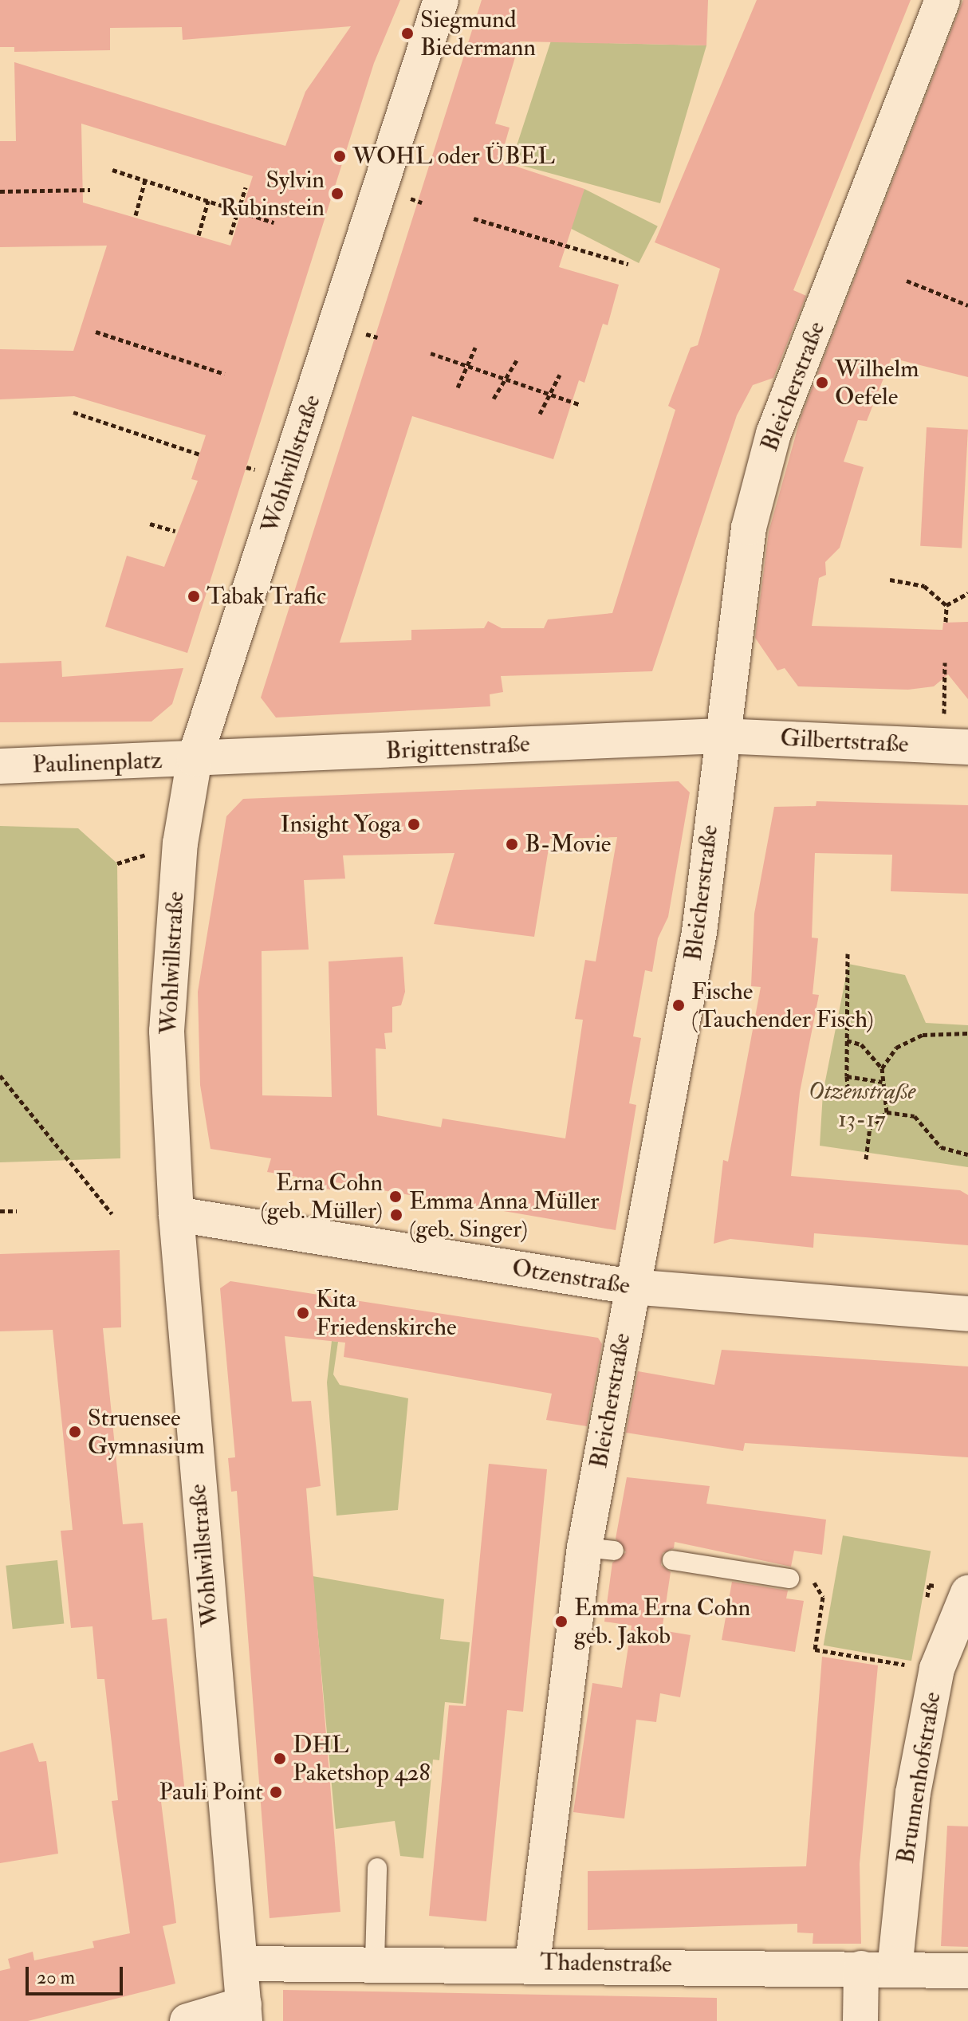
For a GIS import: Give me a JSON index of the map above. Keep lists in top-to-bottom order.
{
  "streets": {
    "street": [
      "Bleicherstraße",
      "Wohlwillstraße",
      "Gilbertstraße",
      "Brigittenstraße",
      "Paulinenplatz",
      "Otzenstraße",
      "Brunnenhofstraße",
      "Thadenstraße"
    ]
  },
  "crossings": [
    ["Bleicherstraße", "Gilbertstraße"],
    ["Bleicherstraße", "Brigittenstraße"],
    ["Bleicherstraße", "Otzenstraße"],
    ["Bleicherstraße", "Thadenstraße"],
    ["Wohlwillstraße", "Brigittenstraße"],
    ["Wohlwillstraße", "Paulinenplatz"],
    ["Wohlwillstraße", "Otzenstraße"],
    ["Wohlwillstraße", "Thadenstraße"],
    ["Gilbertstraße", "Brigittenstraße"],
    ["Brigittenstraße", "Paulinenplatz"],
    ["Brunnenhofstraße", "Thadenstraße"]
  ],
  "parks": ["Otzenstraße 13-17"],
  "places": [
    "Siegmund Biedermann",
    "WOHL oder ÜBEL",
    "Sylvin Rubinstein",
    "Wilhelm Oefele",
    "Tabak Trafic",
    "Insight Yoga",
    "B-Movie",
    "Fische (Tauchender Fisch)",
    "Erna Cohn (geb. Müller)",
    "Emma Anna Müller (geb. Singer)",
    "Kita Friedenskirche",
    "Struensee Gymnasium",
    "Emma Erna Cohn geb. Jakob",
    "DHL Paketshop 428",
    "Pauli Point"
  ],
  "scale_bar": "20 m"
}
